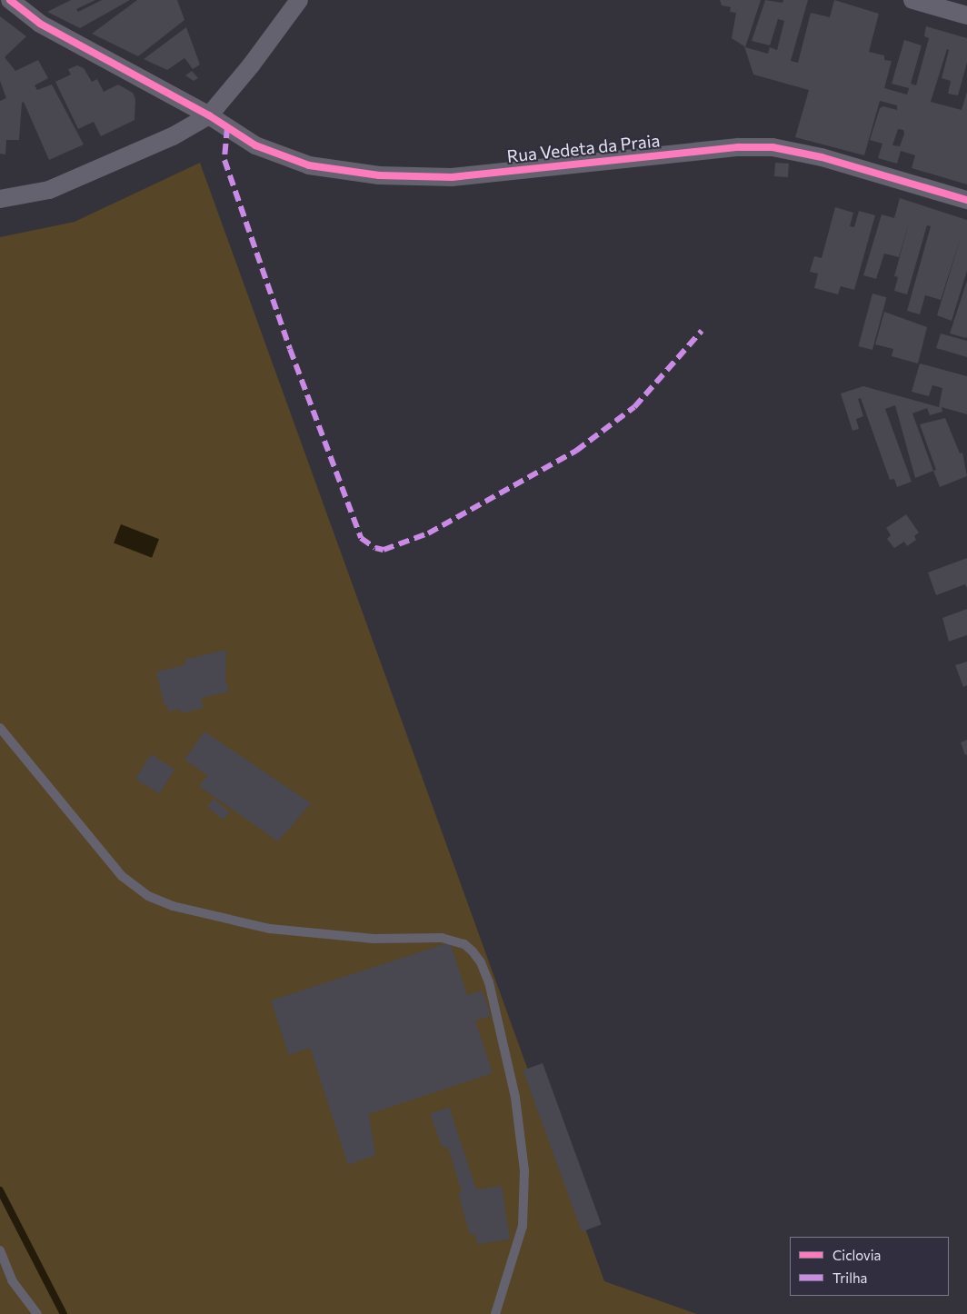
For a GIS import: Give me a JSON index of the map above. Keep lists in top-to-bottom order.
{
  "streets": {
    "street": ["Rua Vedeta da Praia"]
  },
  "legend": ["Ciclovia", "Trilha"]
}
